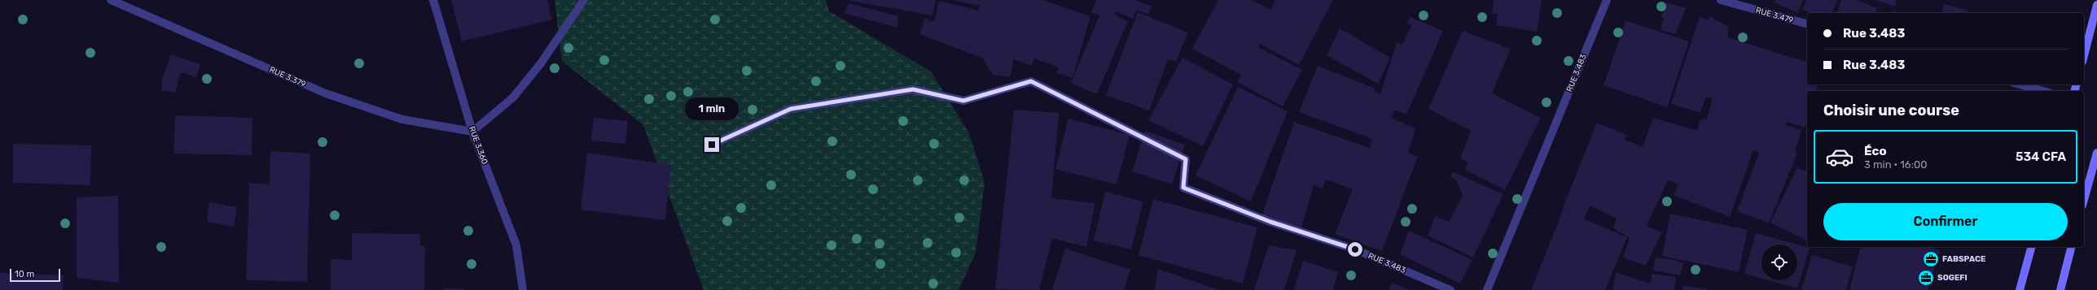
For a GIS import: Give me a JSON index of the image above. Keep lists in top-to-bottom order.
{
  "streets": {
    "street": [
      "RUE 3.479",
      "RUE 3.483",
      "RUE 3.379",
      "RUE 3.360"
    ]
  },
  "crossings": [
    ["RUE 3.379", "RUE 3.360"]
  ],
  "places": {
    "office": ["FABSPACE", "SOGEFI"]
  },
  "scale_bar": "10 m",
  "page": {
    "banner": ["Rue 3.483", "Rue 3.483"],
    "heading": "Choisir une course",
    "bubble": "1 min",
    "list": [
      {
        "name": "Éco",
        "note": "3 min · 16:00",
        "value": "534 CFA"
      }
    ],
    "buttons": "Confirmer",
    "scale": "10 m"
  }
}
